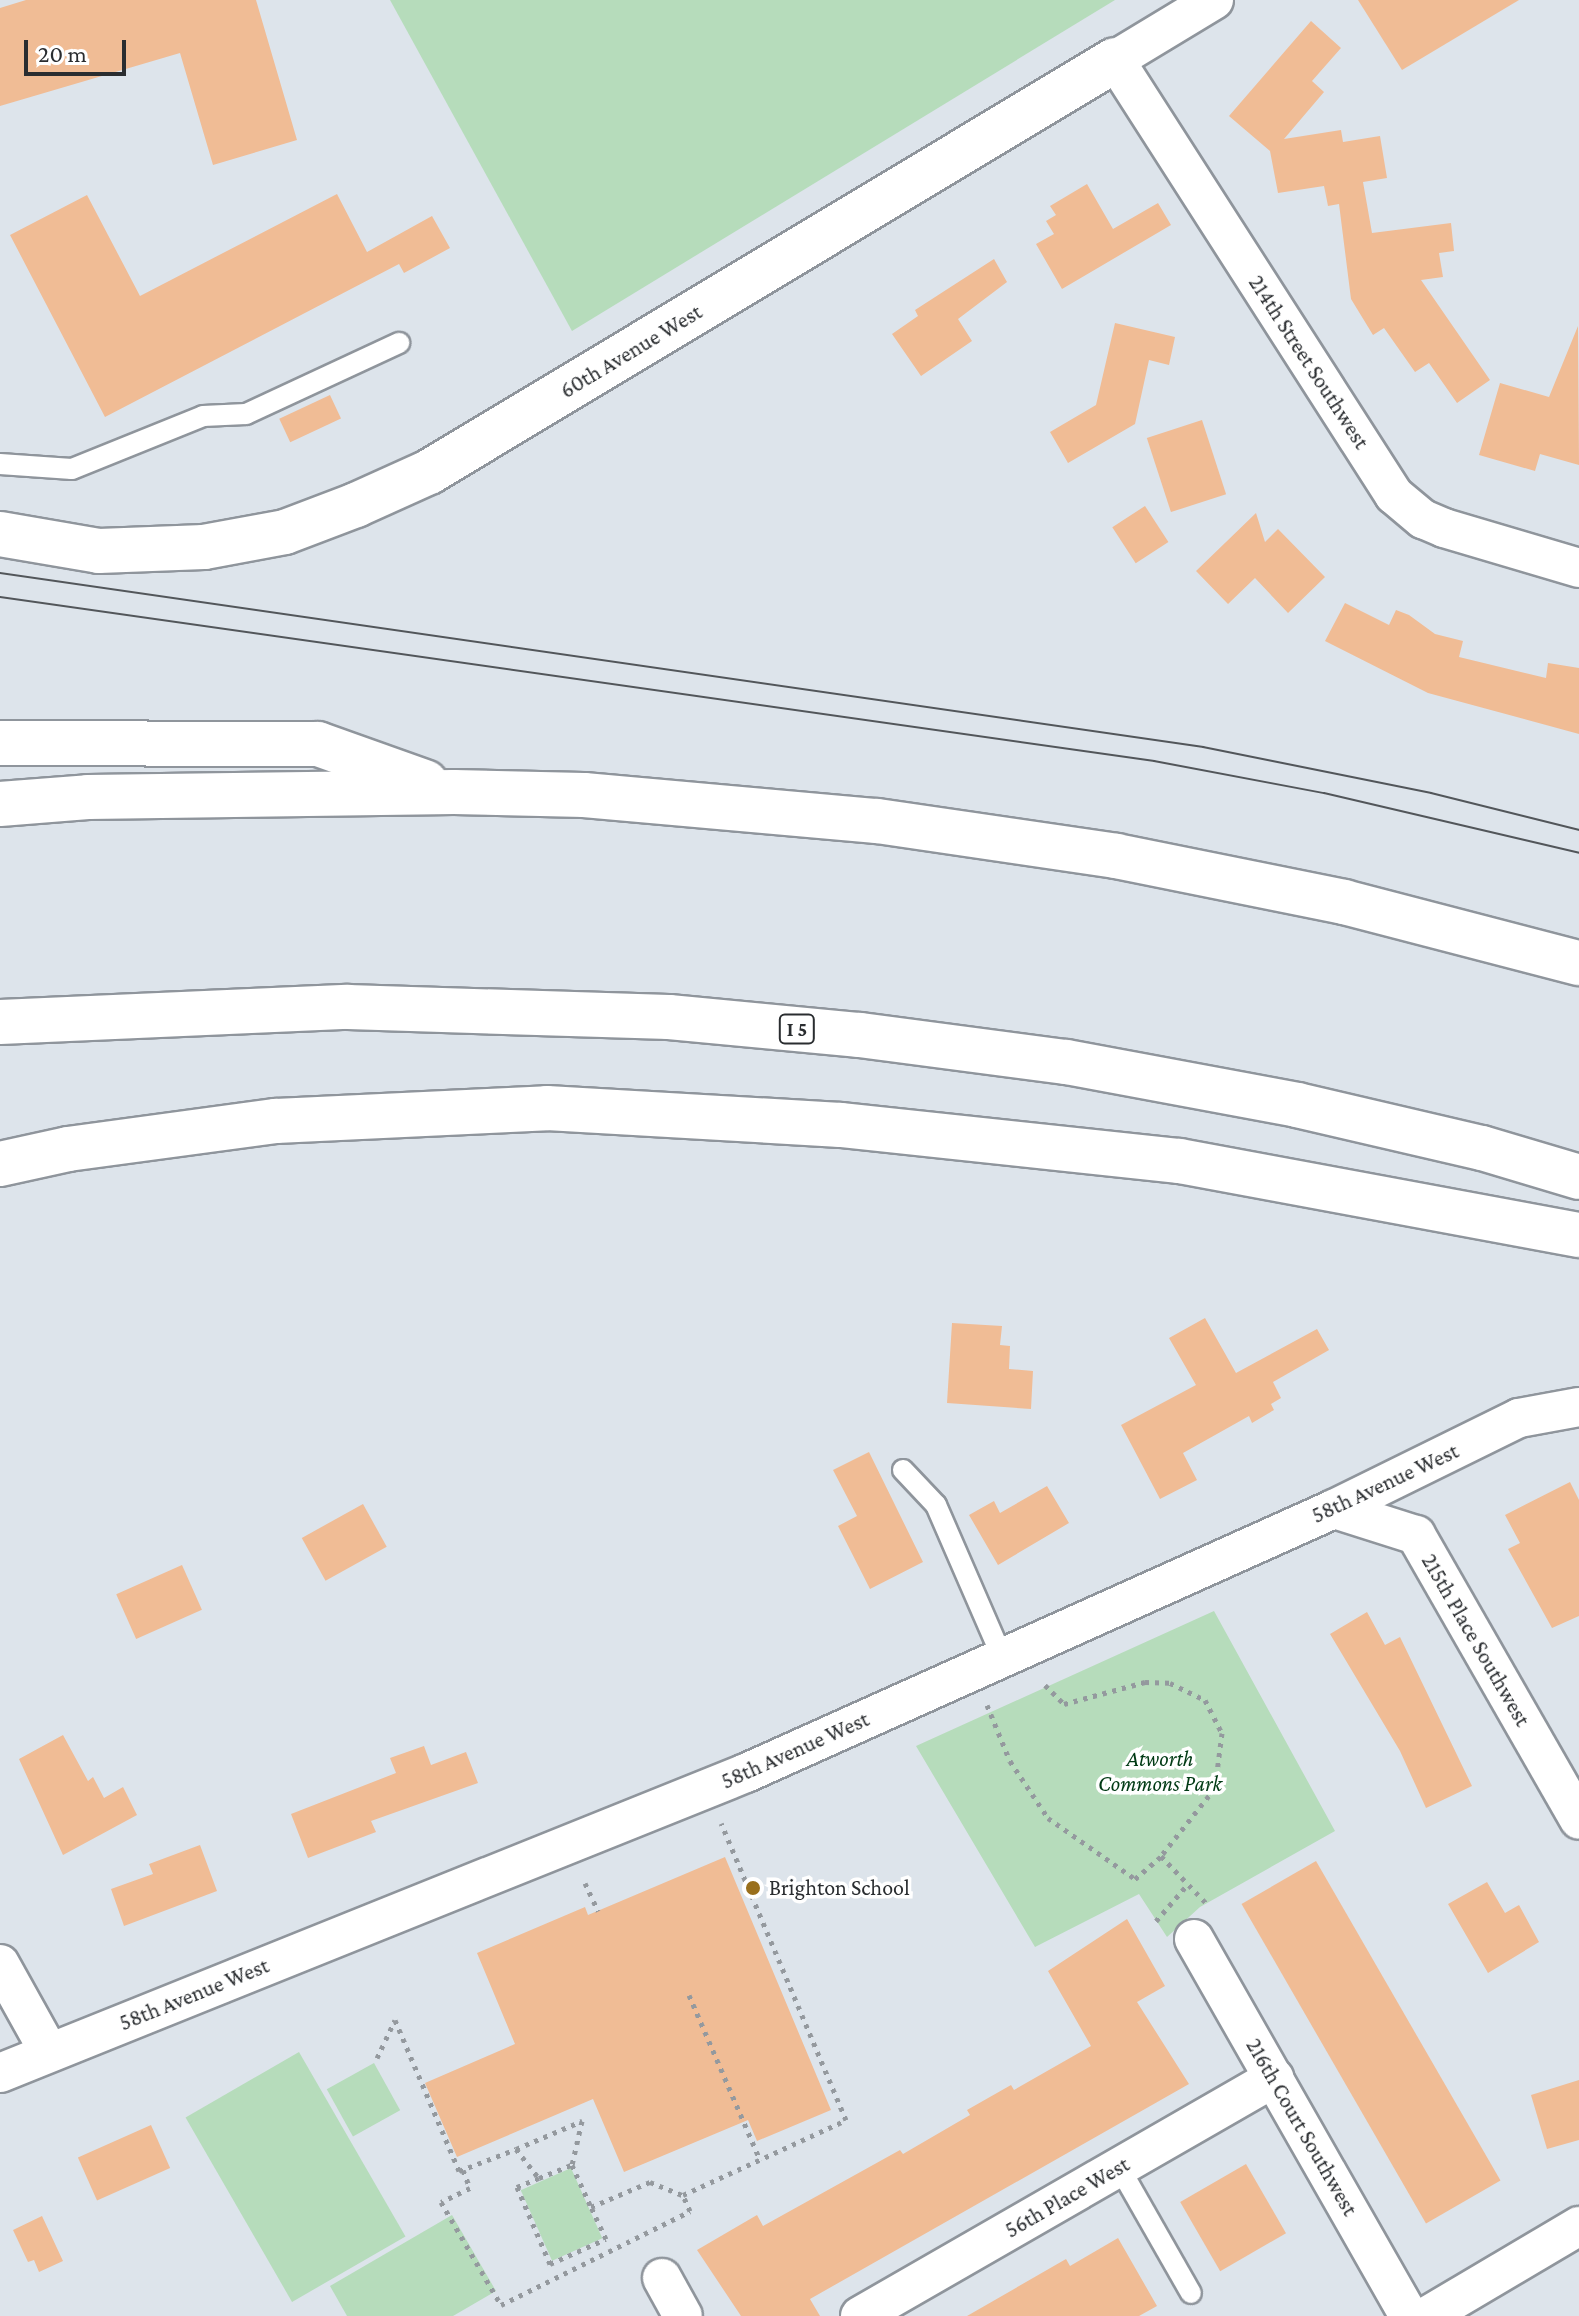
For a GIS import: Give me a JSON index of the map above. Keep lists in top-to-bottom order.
{
  "streets": {
    "main road": ["60th Avenue West", "I 5"],
    "street": [
      "214th Street Southwest",
      "58th Avenue West",
      "215th Place Southwest",
      "216th Court Southwest",
      "56th Place West"
    ]
  },
  "crossings": [
    ["60th Avenue West", "214th Street Southwest"],
    ["58th Avenue West", "215th Place Southwest"],
    ["216th Court Southwest", "56th Place West"]
  ],
  "parks": ["Atworth Commons Park"],
  "places": ["Brighton School"],
  "scale_bar": "20 m"
}
